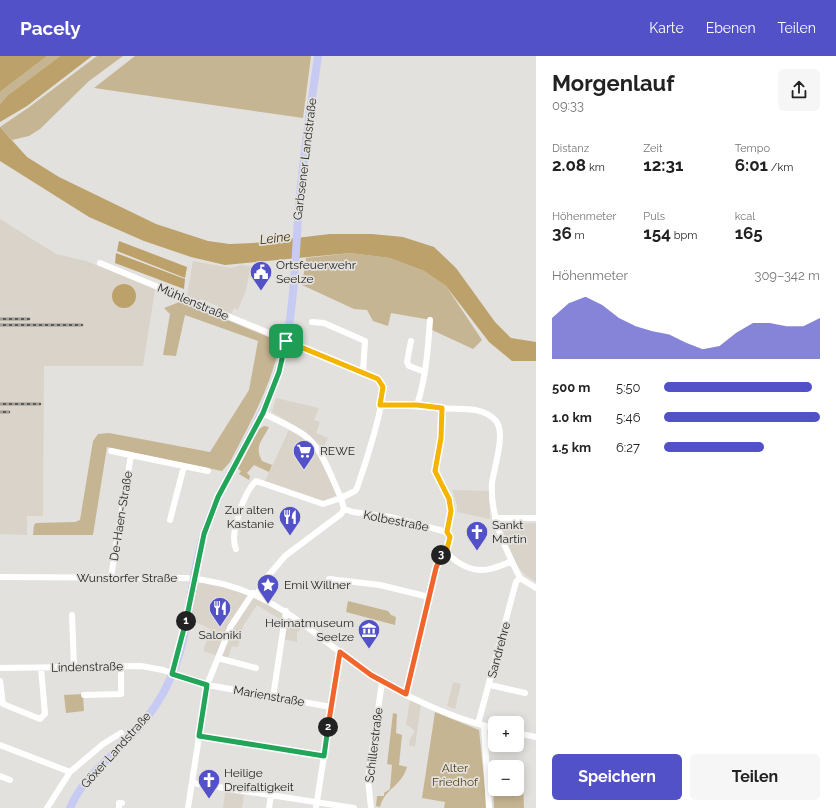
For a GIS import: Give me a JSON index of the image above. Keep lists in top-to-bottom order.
{
  "streets": {
    "main road": ["Garbsener Landstraße", "Göxer Landstraße"],
    "street": [
      "Mühlenstraße",
      "De-Haen-Straße",
      "Kolbestraße",
      "Wunstorfer Straße",
      "Sandrehre",
      "Lindenstraße",
      "Marienstraße",
      "Schillerstraße"
    ]
  },
  "crossings": [
    ["Garbsener Landstraße", "Mühlenstraße"],
    ["Garbsener Landstraße", "Wunstorfer Straße"],
    ["Garbsener Landstraße", "Göxer Landstraße"],
    ["De-Haen-Straße", "Wunstorfer Straße"],
    ["Wunstorfer Straße", "Sandrehre"],
    ["Wunstorfer Straße", "Schillerstraße"],
    ["Wunstorfer Straße", "Göxer Landstraße"],
    ["Lindenstraße", "Marienstraße"],
    ["Lindenstraße", "Göxer Landstraße"]
  ],
  "water": ["Leine"],
  "parks": ["Alter Friedhof"],
  "places": {
    "public building": ["Ortsfeuerwehr Seelze"],
    "supermarket": ["REWE"],
    "restaurant": ["Zur alten Kastanie", "Saloniki"],
    "church": ["Sankt Martin", "Heilige Dreifaltigkeit"],
    "place": ["Emil Willner"],
    "museum": ["Heimatmuseum Seelze"]
  },
  "page": {
    "header": "Pacely",
    "nav": ["Karte", "Ebenen", "Teilen"],
    "heading": ["Morgenlauf", "09:33"],
    "stats": [
      ["Distanz", "2.08 km"],
      ["Zeit", "12:31"],
      ["Tempo", "6:01 /km"],
      ["Höhenmeter", "36 m"],
      ["Puls", "154 bpm"],
      ["kcal", "165"]
    ],
    "chart": ["Höhenmeter", "309–342 m"],
    "list": [
      {
        "name": "500 m",
        "note": "5:50"
      },
      {
        "name": "1.0 km",
        "note": "5:46"
      },
      {
        "name": "1.5 km",
        "note": "6:27"
      }
    ],
    "pins": ["3", "1", "2"],
    "map_buttons": ["+", "−"],
    "buttons": ["Speichern", "Teilen"]
  }
}
